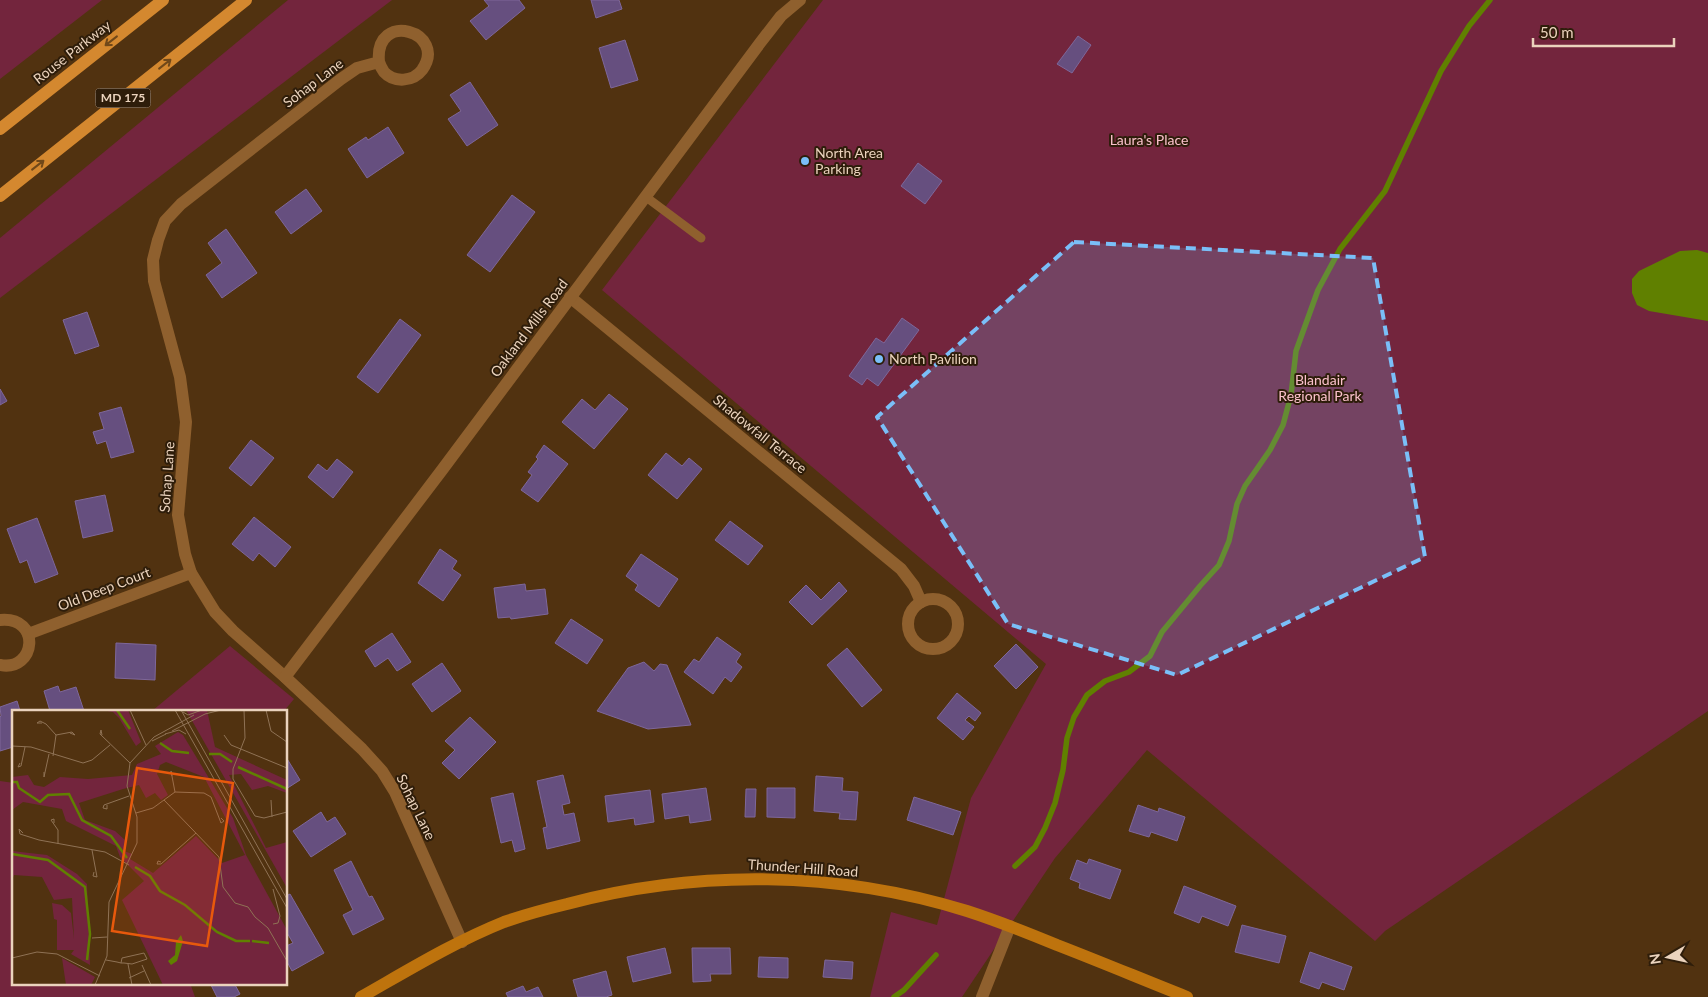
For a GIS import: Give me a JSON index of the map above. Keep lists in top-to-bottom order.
{
  "streets": {
    "main road": ["Rouse Parkway", "MD 175"],
    "street": [
      "Sohap Lane",
      "Oakland Mills Road",
      "Shadowfall Terrace",
      "Old Deep Court",
      "Thunder Hill Road"
    ]
  },
  "crossings": [
    ["Sohap Lane", "Oakland Mills Road"],
    ["Sohap Lane", "Old Deep Court"],
    ["Sohap Lane", "Thunder Hill Road"],
    ["Oakland Mills Road", "Shadowfall Terrace"]
  ],
  "parks": ["Laura's Place", "Blandair Regional Park"],
  "places": ["North Area Parking", "North Pavilion"],
  "scale_bar": "50 m",
  "north": "left"
}
